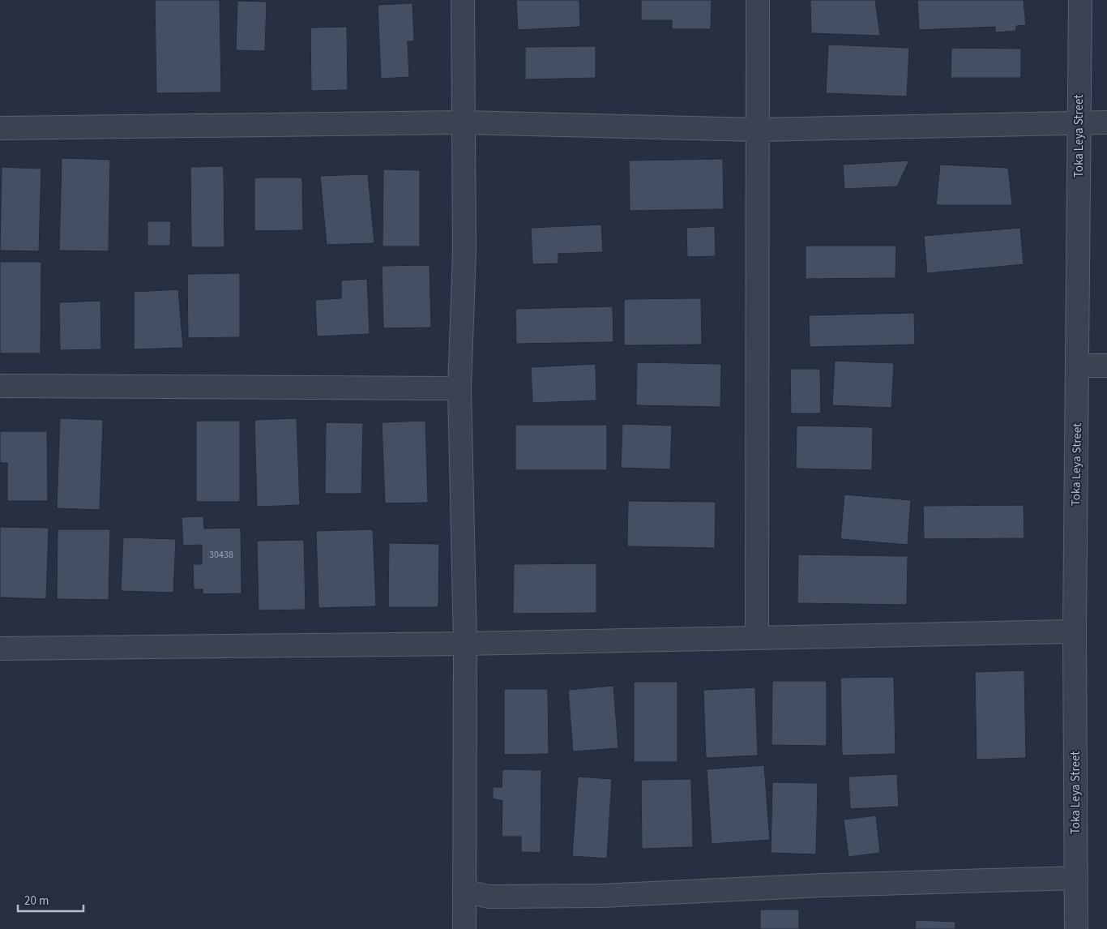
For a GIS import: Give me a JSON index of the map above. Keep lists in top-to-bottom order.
{
  "streets": {
    "street": ["Toka Leya Street"]
  },
  "house_numbers": ["30438"],
  "scale_bar": "20 m"
}
